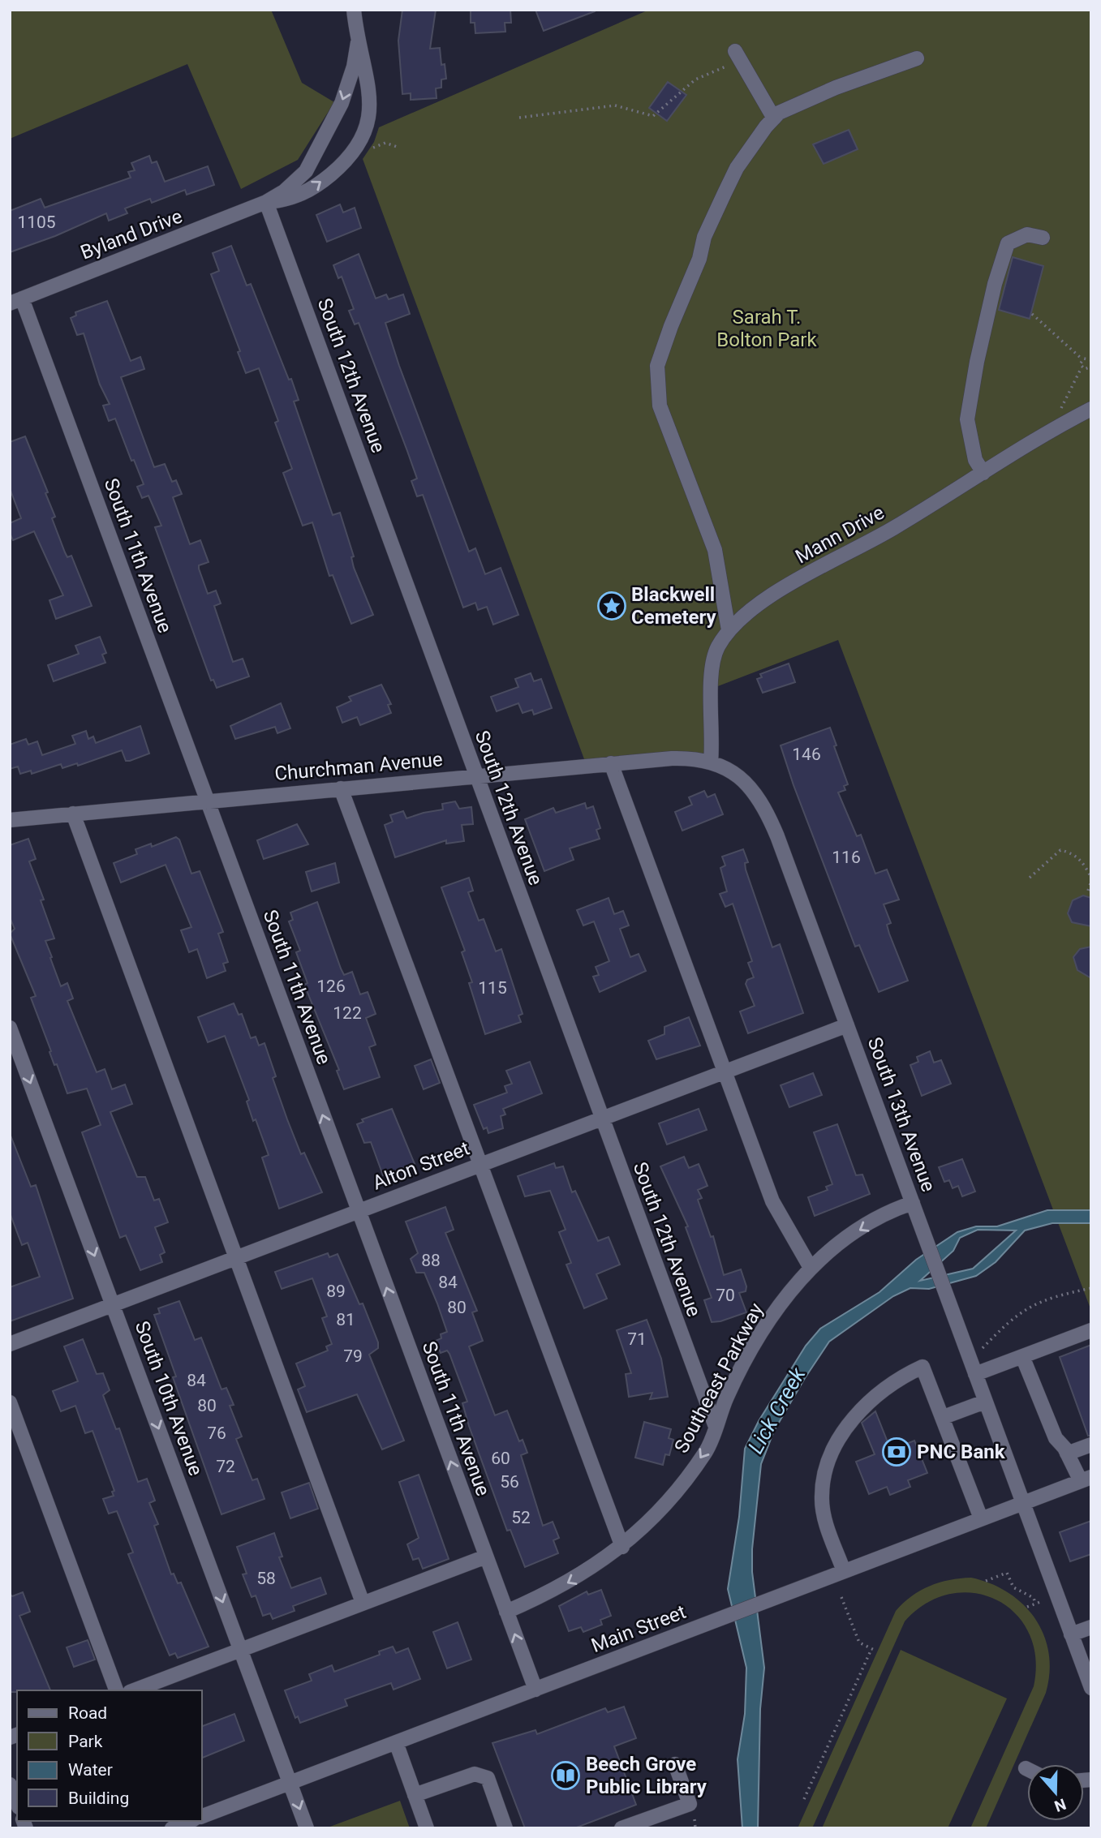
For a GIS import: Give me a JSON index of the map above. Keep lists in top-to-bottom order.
{
  "streets": {
    "street": [
      "Byland Drive",
      "South 12th Avenue",
      "Mann Drive",
      "South 11th Avenue",
      "Churchman Avenue",
      "South 13th Avenue",
      "Alton Street",
      "Southeast Parkway",
      "South 10th Avenue",
      "Main Street"
    ]
  },
  "crossings": [
    ["Byland Drive", "South 12th Avenue"],
    ["Byland Drive", "South 11th Avenue"],
    ["South 12th Avenue", "Churchman Avenue"],
    ["South 12th Avenue", "Alton Street"],
    ["South 12th Avenue", "Southeast Parkway"],
    ["Mann Drive", "Churchman Avenue"],
    ["Mann Drive", "South 13th Avenue"],
    ["South 11th Avenue", "Churchman Avenue"],
    ["South 11th Avenue", "Alton Street"],
    ["South 11th Avenue", "Southeast Parkway"],
    ["South 11th Avenue", "Main Street"],
    ["Churchman Avenue", "South 13th Avenue"],
    ["South 13th Avenue", "Alton Street"],
    ["South 13th Avenue", "Southeast Parkway"],
    ["South 13th Avenue", "Main Street"],
    ["Alton Street", "South 10th Avenue"],
    ["South 10th Avenue", "Main Street"]
  ],
  "one_way": ["South 11th Avenue", "Southeast Parkway", "South 10th Avenue"],
  "water": ["Lick Creek"],
  "parks": ["Sarah T. Bolton Park"],
  "places": {
    "place": ["Blackwell Cemetery"],
    "bank": ["PNC Bank"],
    "library": ["Beech Grove Public Library"]
  },
  "house_numbers": [
    "1105",
    "146",
    "116",
    "126",
    "115",
    "122",
    "88",
    "84",
    "89",
    "70",
    "80",
    "81",
    "71",
    "79",
    "84",
    "80",
    "76",
    "60",
    "72",
    "56",
    "52",
    "58"
  ],
  "legend": [
    "Road",
    "Park",
    "Water",
    "Building"
  ],
  "north": "bottom"
}
